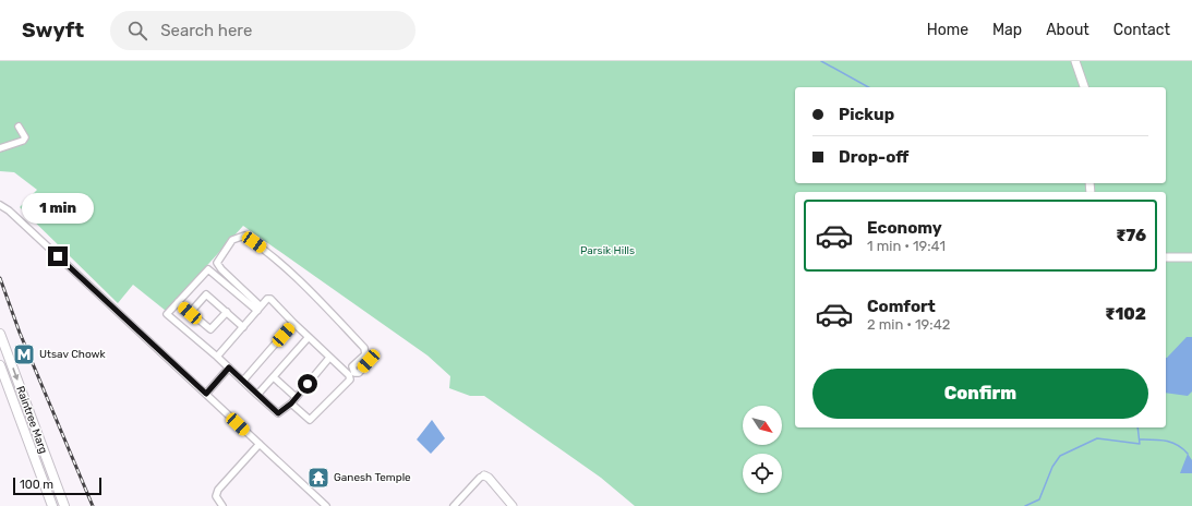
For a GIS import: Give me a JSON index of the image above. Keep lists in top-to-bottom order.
{
  "streets": {
    "main road": ["Raintree Marg"]
  },
  "parks": ["Parsik Hills"],
  "places": {
    "metro station": ["Utsav Chowk"],
    "temple": ["Ganesh Temple"]
  },
  "scale_bar": "100 m",
  "north": "bottom right",
  "page": {
    "header": "Swyft",
    "search": "Search here",
    "nav": [
      "Home",
      "Map",
      "About",
      "Contact"
    ],
    "banner": ["Pickup", "Drop-off"],
    "bubble": "1 min",
    "list": [
      {
        "name": "Economy",
        "note": "1 min · 19:41",
        "value": "₹76"
      },
      {
        "name": "Comfort",
        "note": "2 min · 19:42",
        "value": "₹102"
      }
    ],
    "buttons": "Confirm",
    "scale": "100 m"
  }
}
